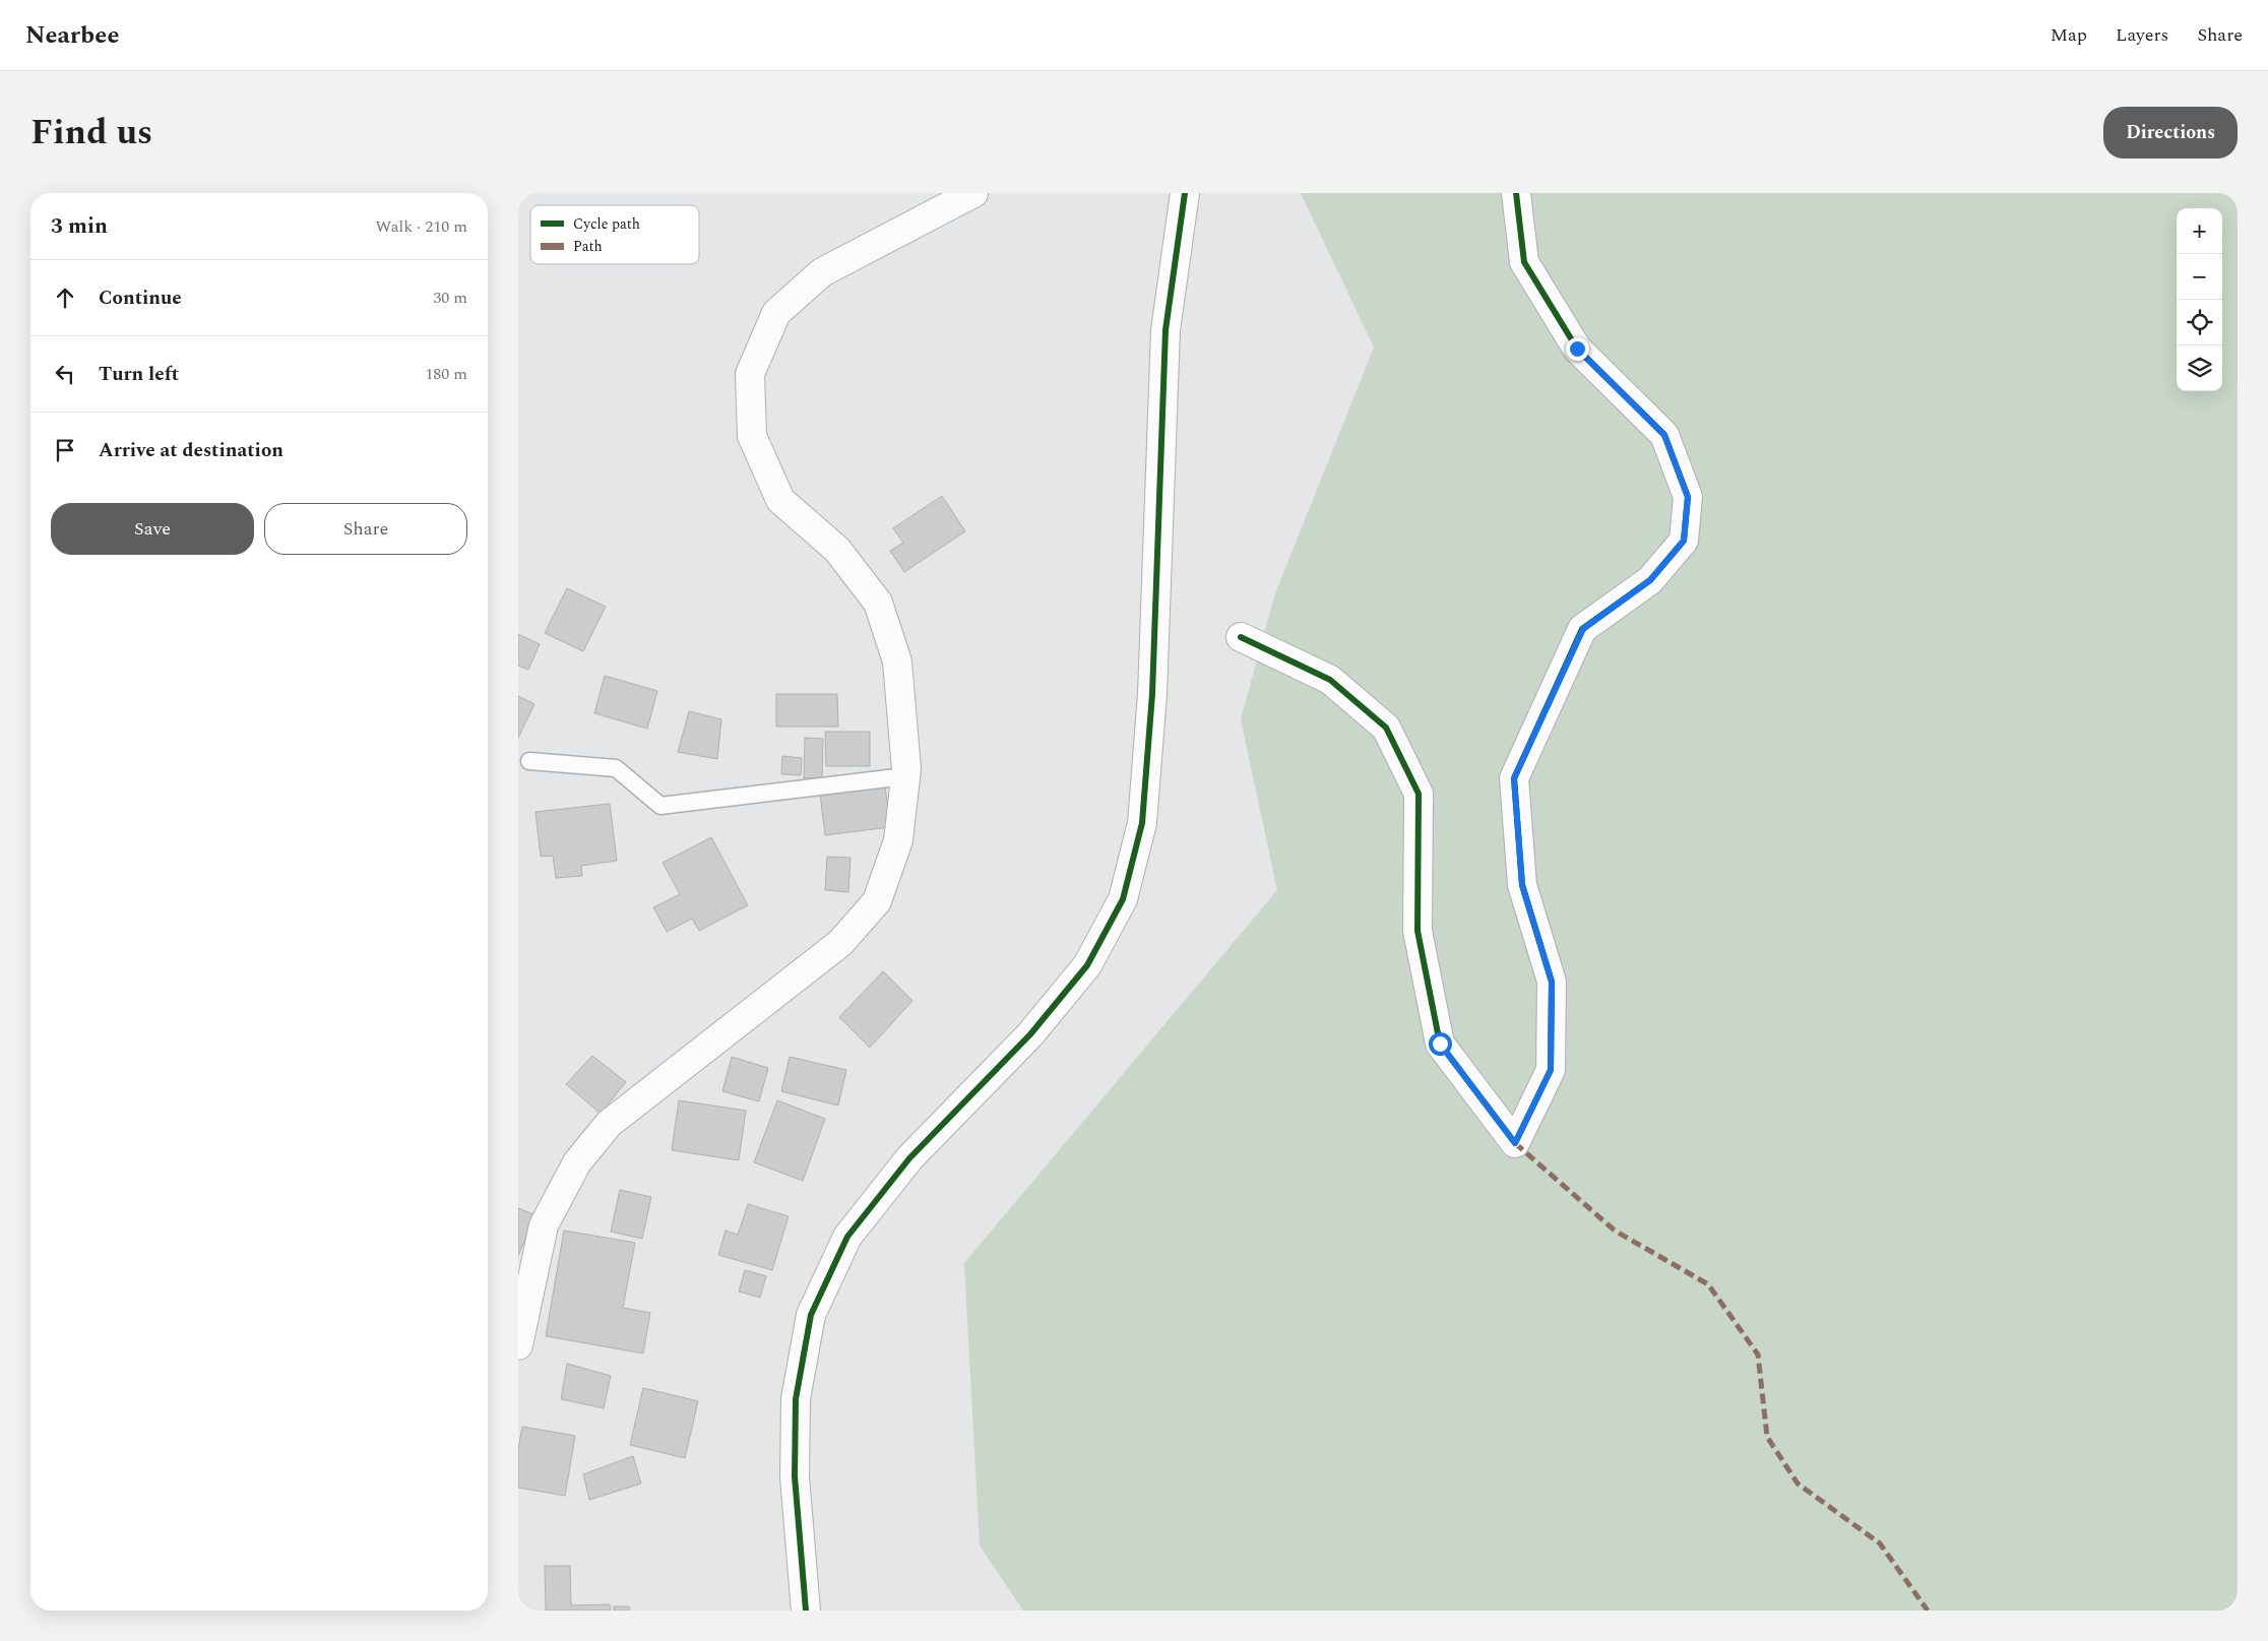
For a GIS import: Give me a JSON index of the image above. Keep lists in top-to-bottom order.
{
  "legend": ["Cycle path", "Path"],
  "page": {
    "header": "Nearbee",
    "nav": ["Map", "Layers", "Share"],
    "title": "Find us",
    "buttons": [
      "Directions",
      ["Save", "Share"]
    ],
    "heading": ["3 min", "Walk · 210 m"],
    "map_buttons": ["+", "−"],
    "list": [
      ["Continue", "30 m"],
      ["Turn left", "180 m"],
      "Arrive at destination"
    ]
  }
}
